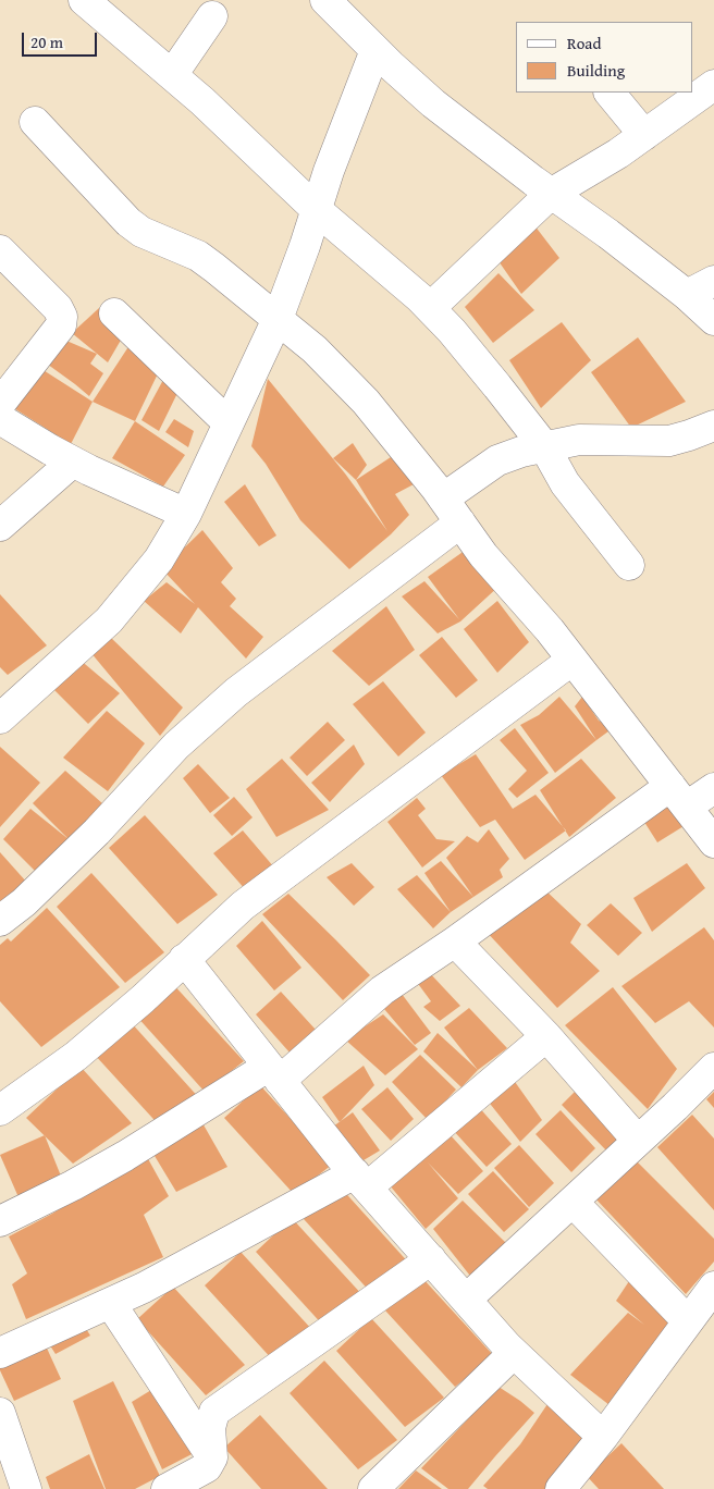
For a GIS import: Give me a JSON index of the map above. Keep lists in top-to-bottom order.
{
  "legend": ["Road", "Building"],
  "scale_bar": "20 m"
}
